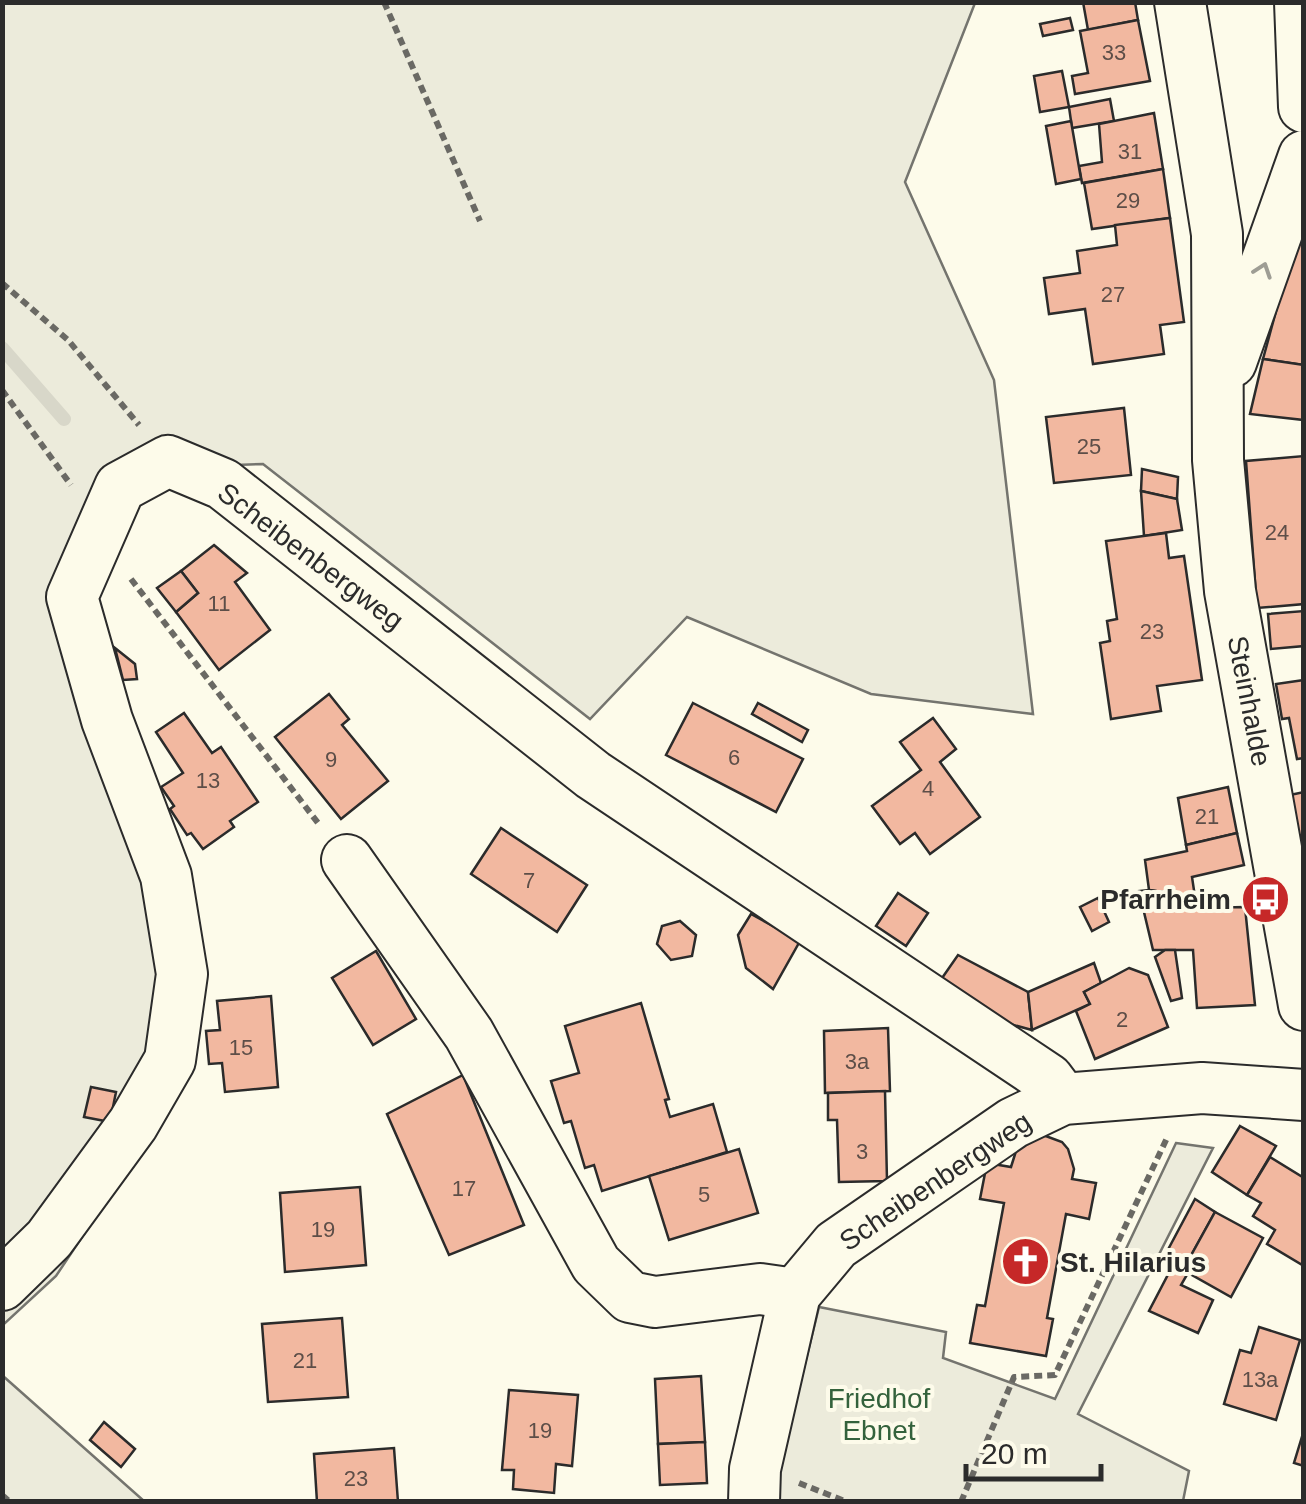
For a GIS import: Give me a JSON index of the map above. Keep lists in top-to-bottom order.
{
  "streets": {
    "street": ["Scheibenbergweg", "Steinhalde"]
  },
  "parks": ["Friedhof Ebnet"],
  "places": {
    "bus stop": ["Pfarrheim"],
    "church": ["St. Hilarius"]
  },
  "house_numbers": [
    "33",
    "31",
    "29",
    "27",
    "25",
    "24",
    "11",
    "23",
    "6",
    "9",
    "13",
    "4",
    "21",
    "7",
    "2",
    "15",
    "3a",
    "3",
    "17",
    "5",
    "19",
    "21",
    "13a",
    "19",
    "23"
  ],
  "scale_bar": "20 m"
}
